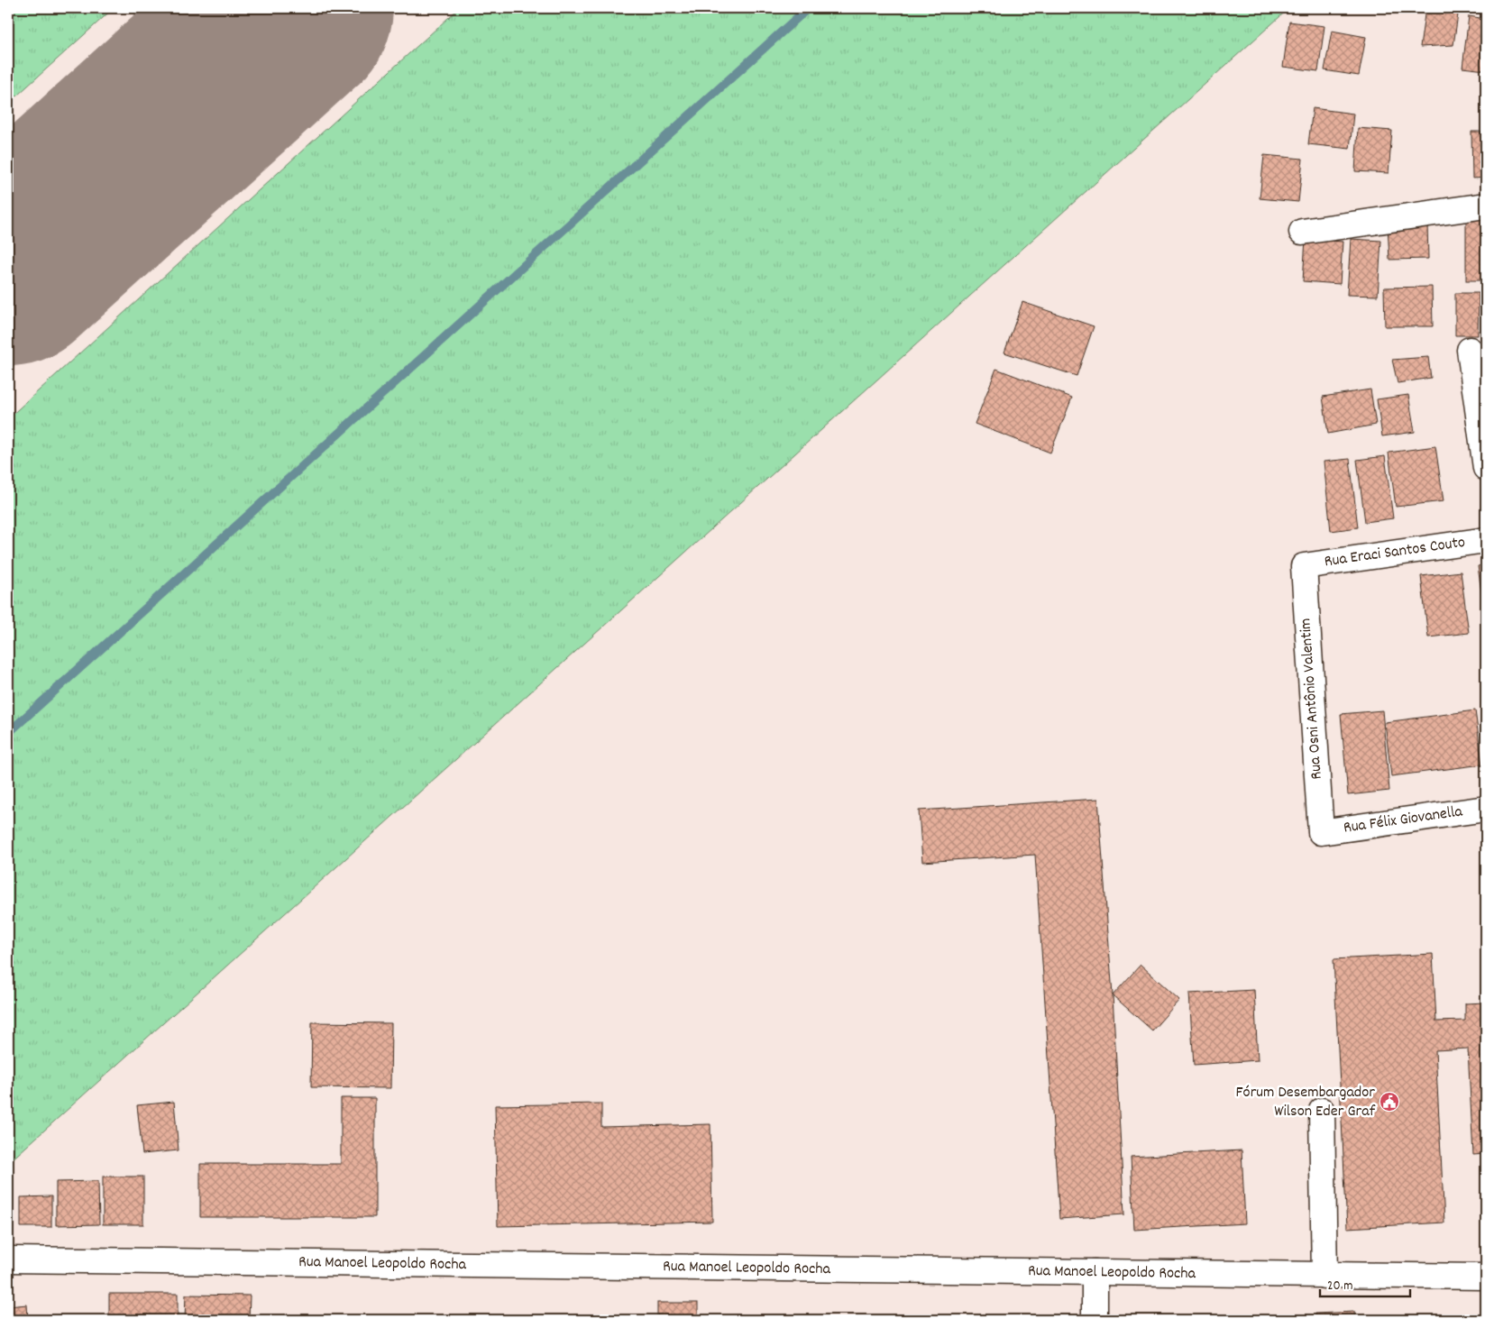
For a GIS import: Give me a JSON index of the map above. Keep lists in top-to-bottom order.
{
  "streets": {
    "main road": [
      "Rua Eraci Santos Couto",
      "Rua Osni Antônio Valentim",
      "Rua Félix Giovanella",
      "Rua Manoel Leopoldo Rocha"
    ]
  },
  "crossings": [
    ["Rua Eraci Santos Couto", "Rua Osni Antônio Valentim"],
    ["Rua Osni Antônio Valentim", "Rua Félix Giovanella"]
  ],
  "places": {
    "public building": ["Fórum Desembargador Wilson Eder Graf"]
  },
  "scale_bar": "20 m"
}
